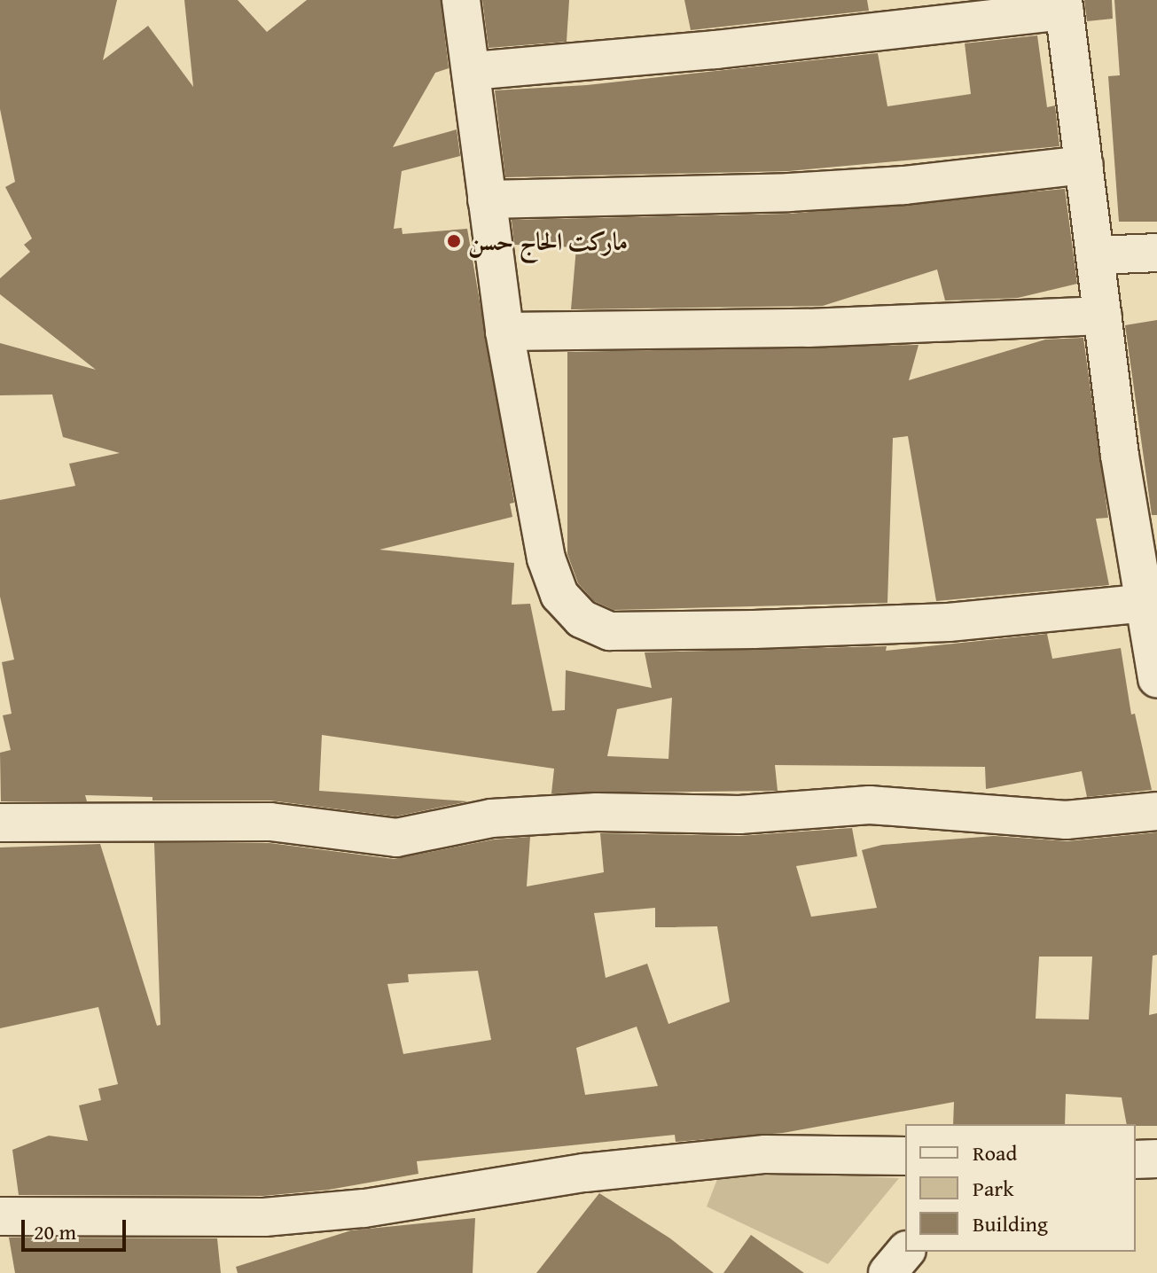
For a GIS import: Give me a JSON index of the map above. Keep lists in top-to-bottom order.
{
  "places": ["ماركت الحاج حسن"],
  "legend": ["Road", "Park", "Building"],
  "scale_bar": "20 m"
}
